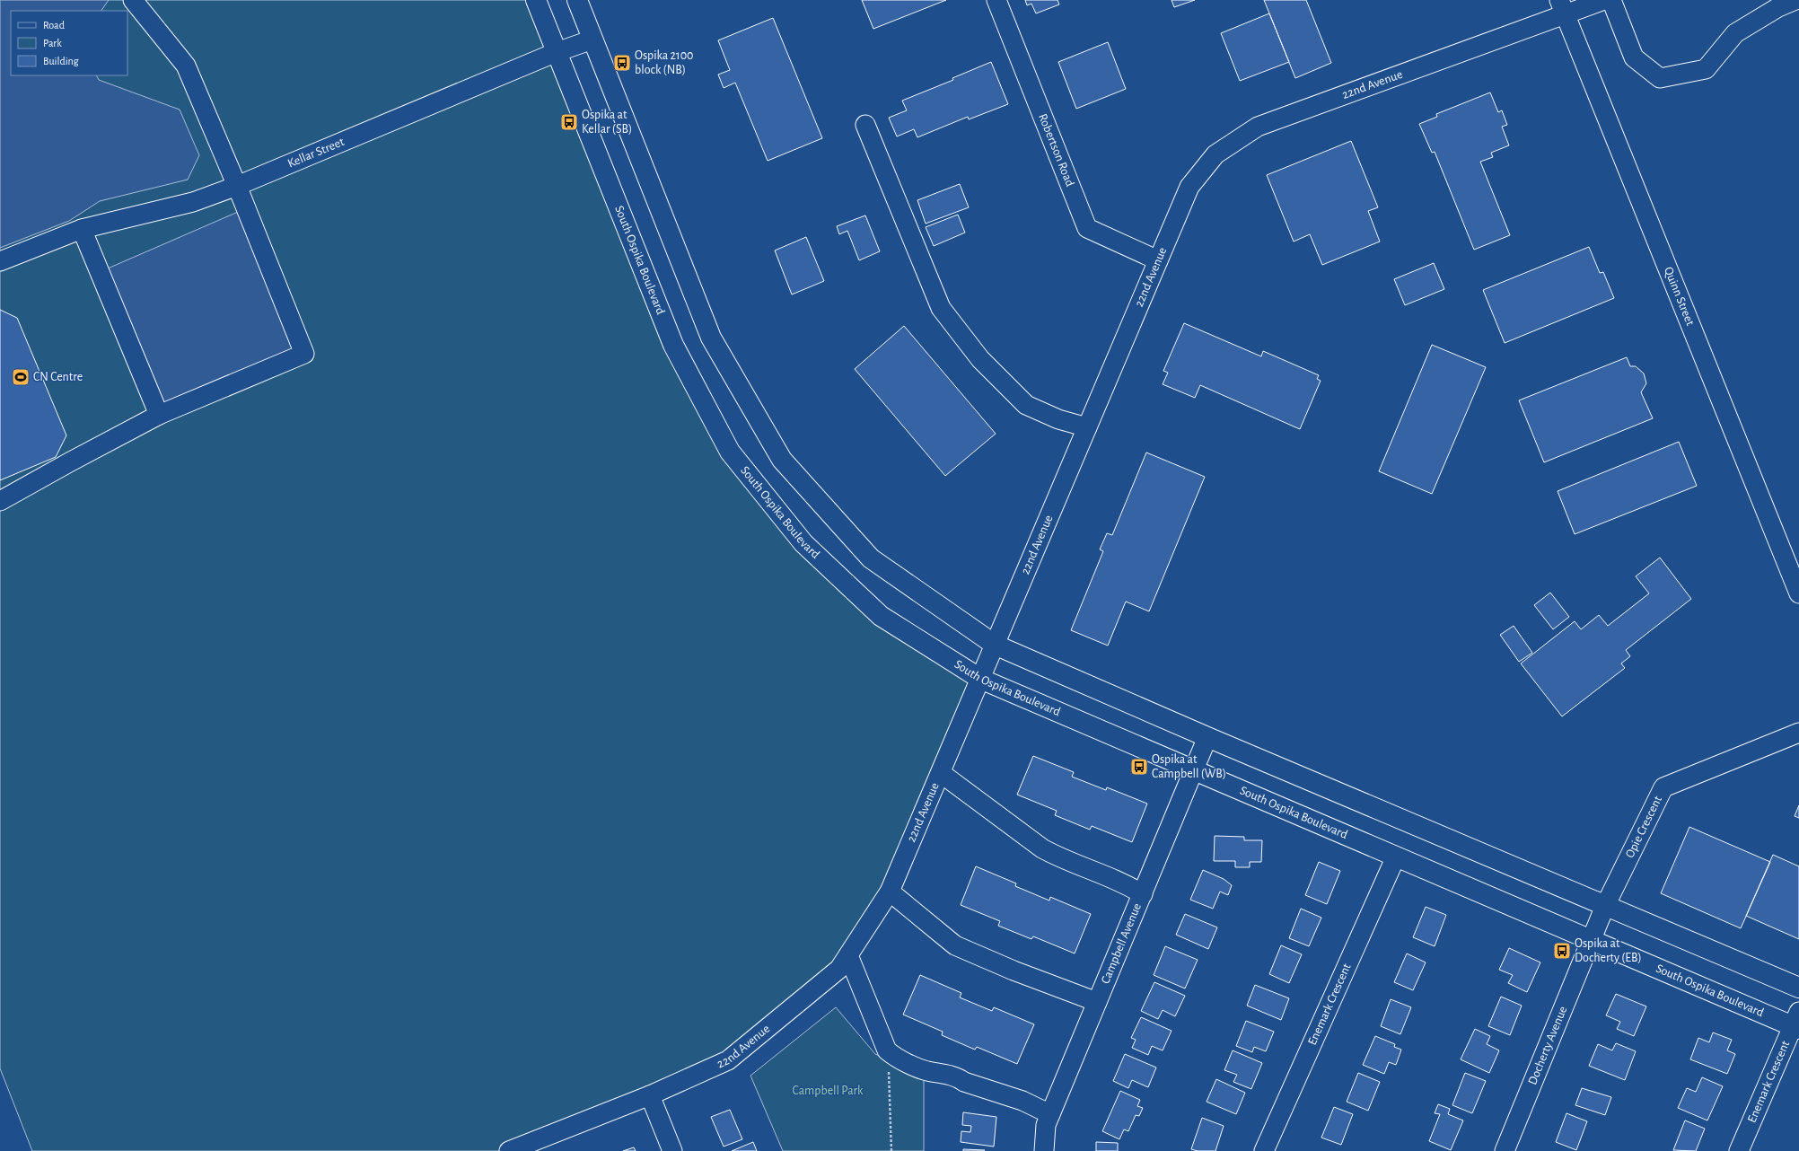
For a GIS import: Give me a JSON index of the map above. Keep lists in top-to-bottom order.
{
  "streets": {
    "main road": ["South Ospika Boulevard"],
    "street": [
      "22nd Avenue",
      "Robertson Road",
      "Kellar Street",
      "Quinn Street",
      "Opie Crescent",
      "Campbell Avenue",
      "Enemark Crescent",
      "Docherty Avenue"
    ]
  },
  "crossings": [
    ["22nd Avenue", "Robertson Road"],
    ["22nd Avenue", "South Ospika Boulevard"],
    ["22nd Avenue", "Quinn Street"],
    ["Kellar Street", "South Ospika Boulevard"],
    ["South Ospika Boulevard", "Opie Crescent"],
    ["South Ospika Boulevard", "Campbell Avenue"],
    ["South Ospika Boulevard", "Enemark Crescent"],
    ["South Ospika Boulevard", "Docherty Avenue"],
    ["Opie Crescent", "Docherty Avenue"]
  ],
  "parks": ["Campbell Park"],
  "places": {
    "bus stop": [
      "Ospika 2100 block (NB)",
      "Ospika at Kellar (SB)",
      "Ospika at Campbell (WB)",
      "Ospika at Docherty (EB)"
    ],
    "sports": ["CN Centre"]
  },
  "legend": ["Road", "Park", "Building"]
}
